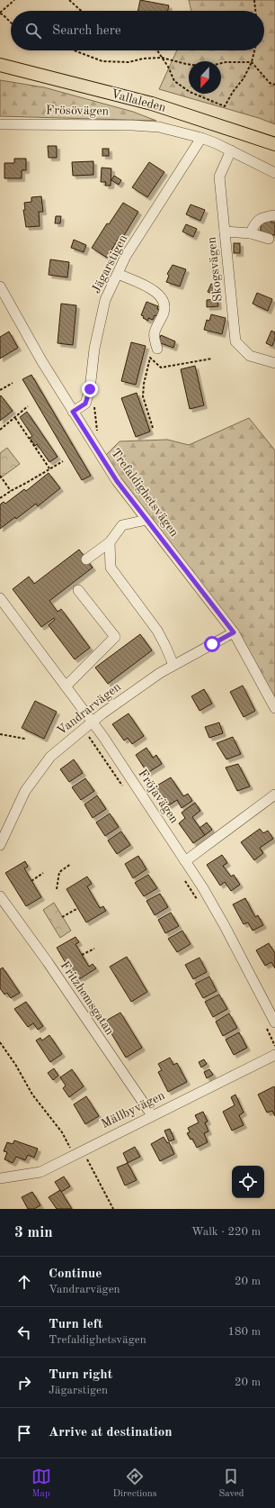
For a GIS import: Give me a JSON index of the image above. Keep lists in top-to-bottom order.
{
  "streets": {
    "main road": ["Vallaleden"],
    "street": [
      "Frösövägen",
      "Jägarstigen",
      "Skogsvägen",
      "Trefaldighetsvägen",
      "Vandrarvägen",
      "Fröjavägen",
      "Fritzhemsgatan",
      "Mällbyvägen"
    ]
  },
  "crossings": [
    ["Frösövägen", "Jägarstigen"],
    ["Frösövägen", "Skogsvägen"],
    ["Jägarstigen", "Trefaldighetsvägen"],
    ["Trefaldighetsvägen", "Vandrarvägen"],
    ["Vandrarvägen", "Fröjavägen"],
    ["Fritzhemsgatan", "Mällbyvägen"]
  ],
  "north": "bottom",
  "page": {
    "search": "Search here",
    "heading": ["3 min", "Walk · 220 m"],
    "list": [
      ["Continue", "Vandrarvägen", "20 m"],
      ["Turn left", "Trefaldighetsvägen", "180 m"],
      ["Turn right", "Jägarstigen", "20 m"],
      "Arrive at destination"
    ],
    "nav": ["Map", "Directions", "Saved"]
  }
}
